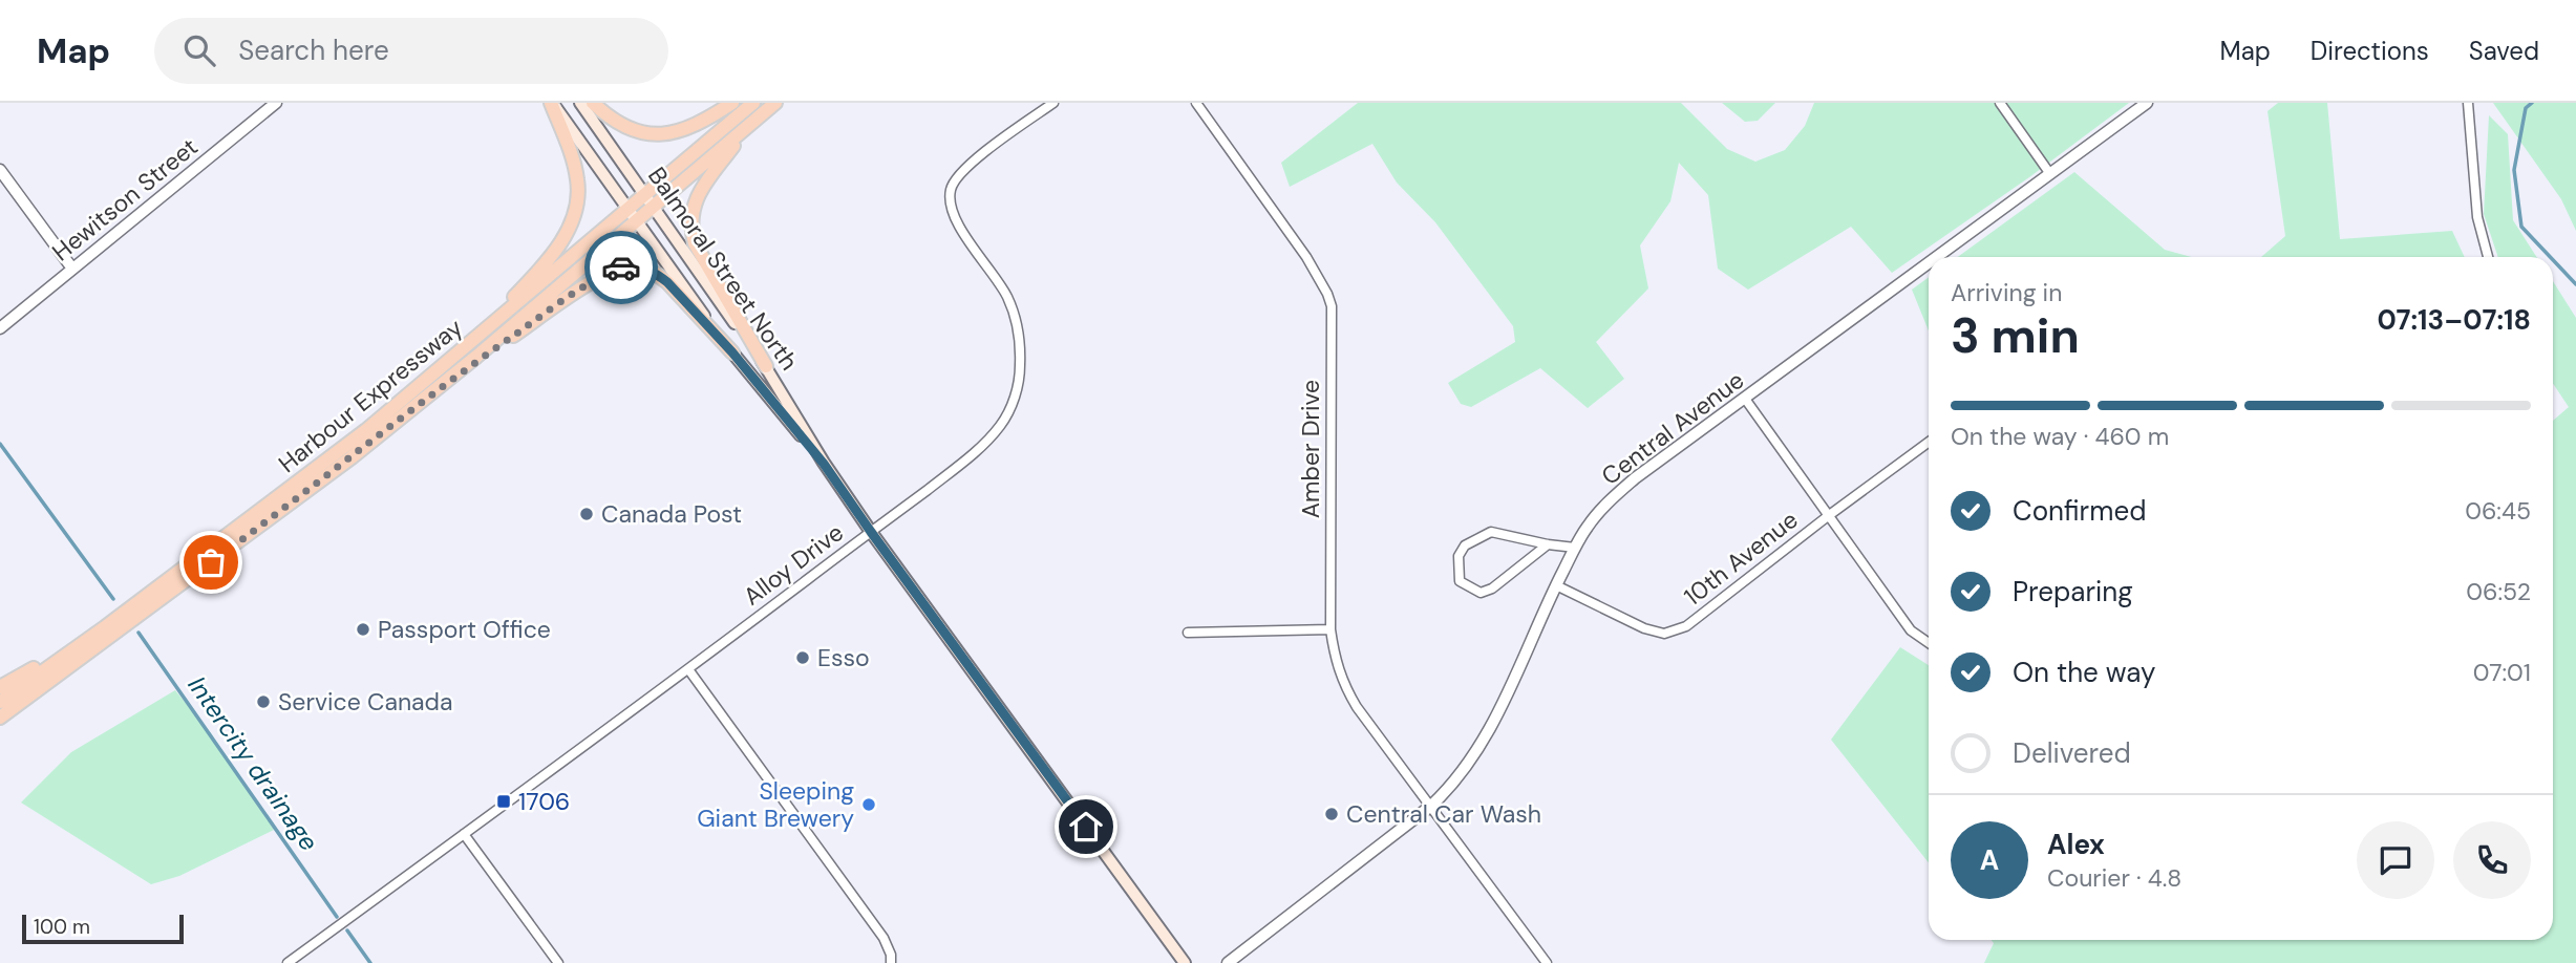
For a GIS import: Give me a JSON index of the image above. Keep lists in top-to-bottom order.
{
  "streets": {
    "main road": ["Balmoral Street North", "Harbour Expressway"],
    "street": [
      "Hewitson Street",
      "Central Avenue",
      "Amber Drive",
      "10th Avenue",
      "Alloy Drive"
    ]
  },
  "crossings": [
    ["Balmoral Street North", "Harbour Expressway"],
    ["Balmoral Street North", "Alloy Drive"],
    ["Central Avenue", "Amber Drive"],
    ["Central Avenue", "10th Avenue"]
  ],
  "water": ["Intercity drainage"],
  "places": {
    "other": [
      "Canada Post",
      "Passport Office",
      "Esso",
      "Service Canada",
      "Sleeping Giant Brewery",
      "Central Car Wash"
    ],
    "transit": ["1706"]
  },
  "scale_bar": "100 m",
  "page": {
    "header": "Map",
    "search": "Search here",
    "nav": ["Map", "Directions", "Saved"],
    "heading": ["3 min", "Arriving in", "07:13–07:18"],
    "panel": ["Alex", "Courier · 4.8"],
    "bar": "On the way · 460 m",
    "list": [
      ["Confirmed", "06:45"],
      ["Preparing", "06:52"],
      ["On the way", "07:01"],
      "Delivered"
    ],
    "round": "A",
    "scale": "100 m"
  }
}
